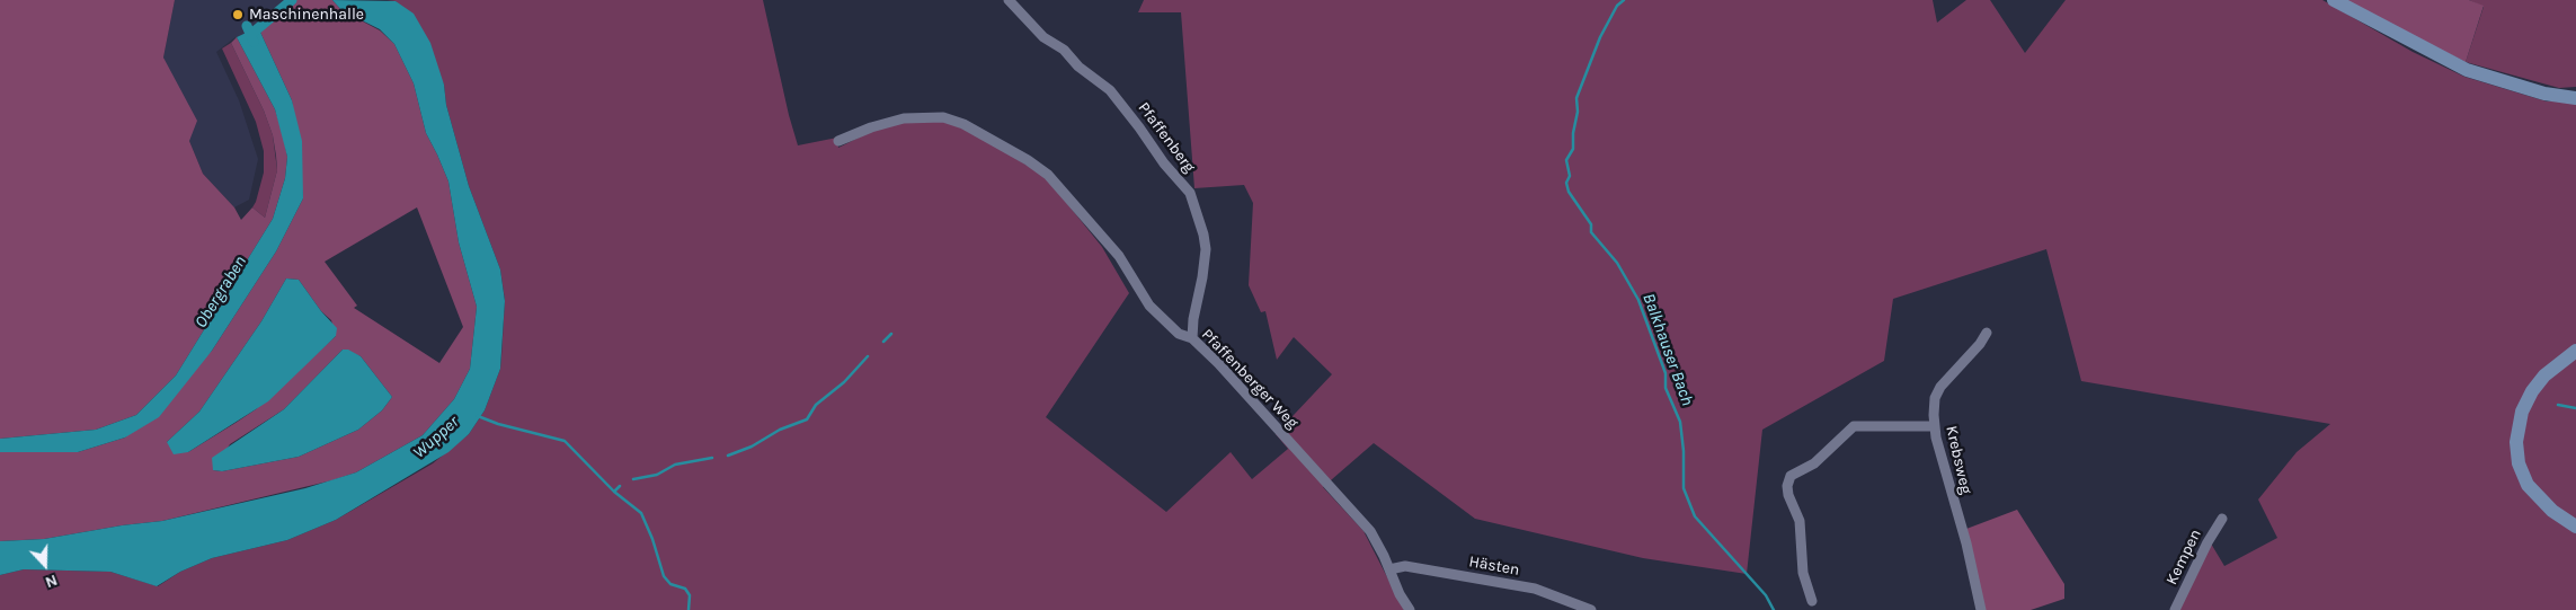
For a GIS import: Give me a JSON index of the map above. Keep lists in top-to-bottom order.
{
  "streets": {
    "street": [
      "Pfaffenberg",
      "Pfaffenberger Weg",
      "Krebsweg",
      "Kempen",
      "Hästen"
    ]
  },
  "crossings": [
    ["Pfaffenberg", "Pfaffenberger Weg"],
    ["Pfaffenberger Weg", "Hästen"]
  ],
  "water": ["Obergraben", "Balkhauser Bach", "Wupper"],
  "places": ["Maschinenhalle"],
  "north": "bottom"
}
